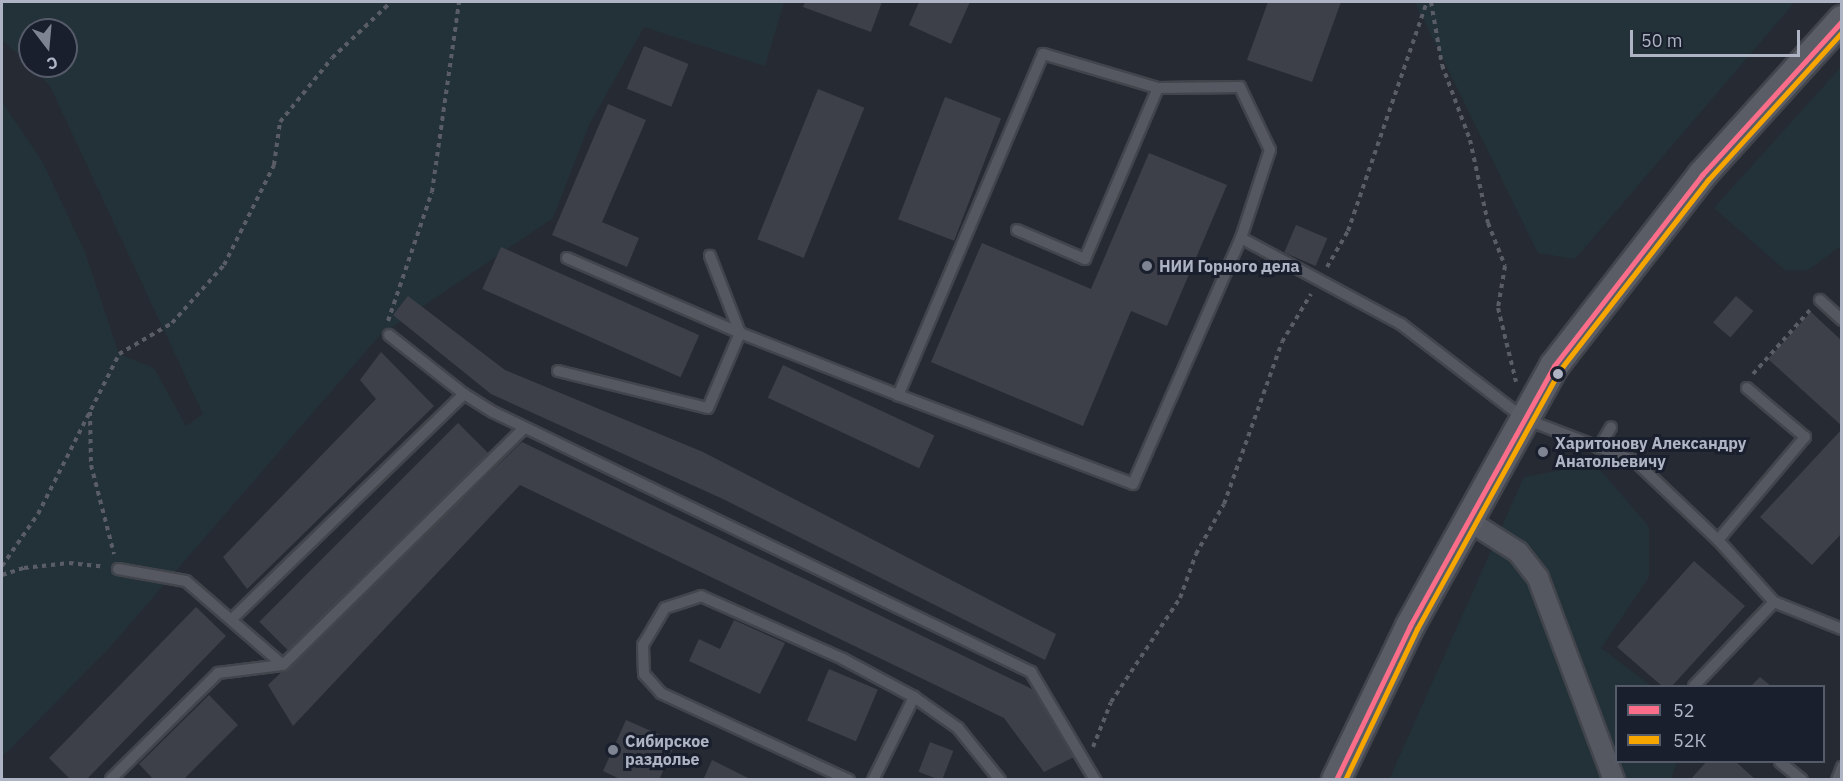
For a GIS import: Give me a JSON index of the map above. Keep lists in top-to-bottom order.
{
  "places": ["НИИ Горного дела", "Харитонову Александру Анатольевичу", "Сибирское раздолье"],
  "lines": ["transit line 52", "transit line 52К"],
  "legend": ["52", "52К"],
  "scale_bar": "50 m",
  "north": "bottom"
}
